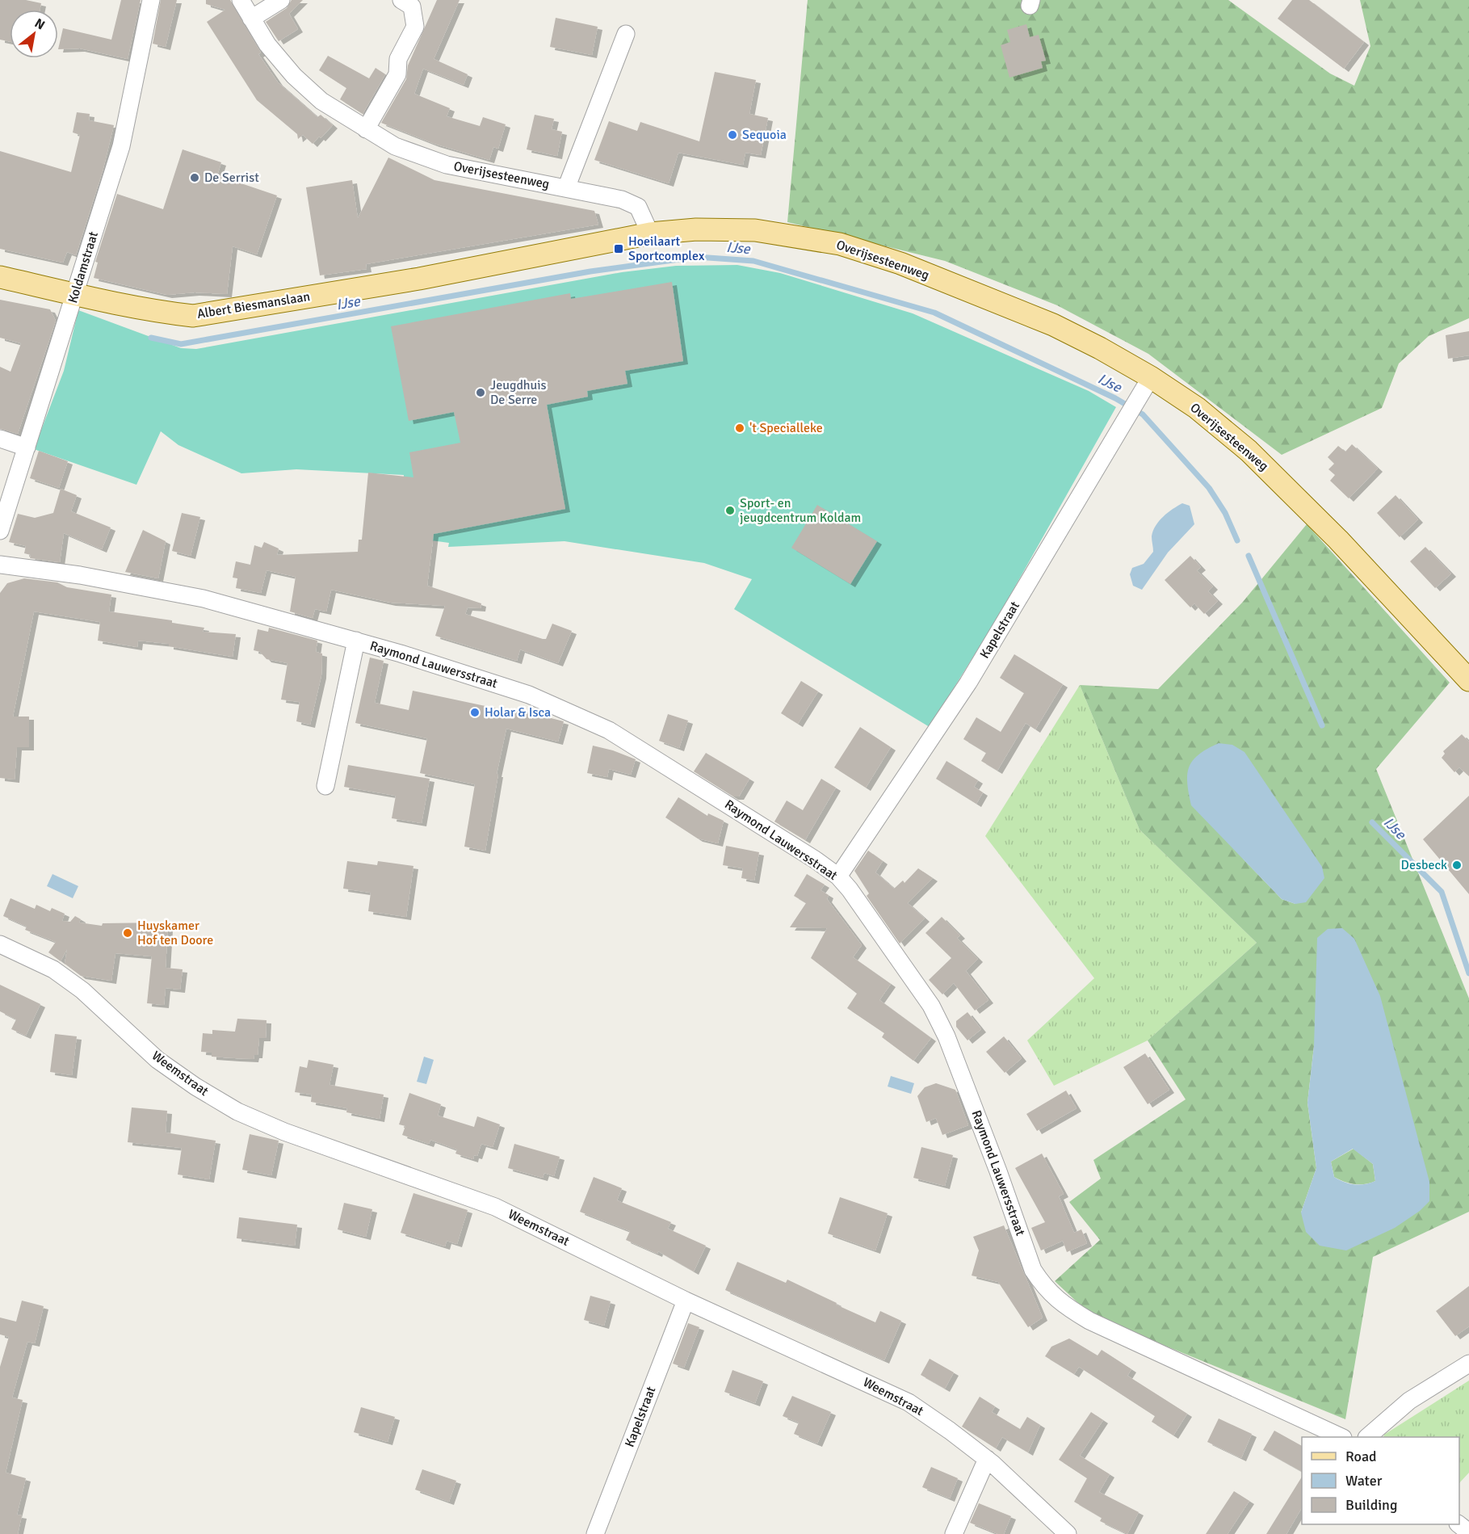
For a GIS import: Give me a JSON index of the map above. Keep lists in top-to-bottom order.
{
  "streets": {
    "main road": ["Overijsesteenweg", "Albert Biesmanslaan"],
    "street": [
      "Koldamstraat",
      "Kapelstraat",
      "Raymond Lauwersstraat",
      "Weemstraat"
    ]
  },
  "crossings": [
    ["Overijsesteenweg", "Albert Biesmanslaan"],
    ["Overijsesteenweg", "Kapelstraat"],
    ["Koldamstraat", "Albert Biesmanslaan"],
    ["Kapelstraat", "Raymond Lauwersstraat"],
    ["Kapelstraat", "Weemstraat"]
  ],
  "water": ["IJse"],
  "places": {
    "other": [
      "Sequoia",
      "De Serrist",
      "Jeugdhuis De Serre",
      "'t Specialleke",
      "Sport- en jeugdcentrum Koldam",
      "Holar & Isca",
      "Desbeck",
      "Huyskamer Hof ten Doore"
    ],
    "transit": ["Hoeilaart Sportcomplex"]
  },
  "legend": ["Road", "Water", "Building"],
  "north": "top right"
}
